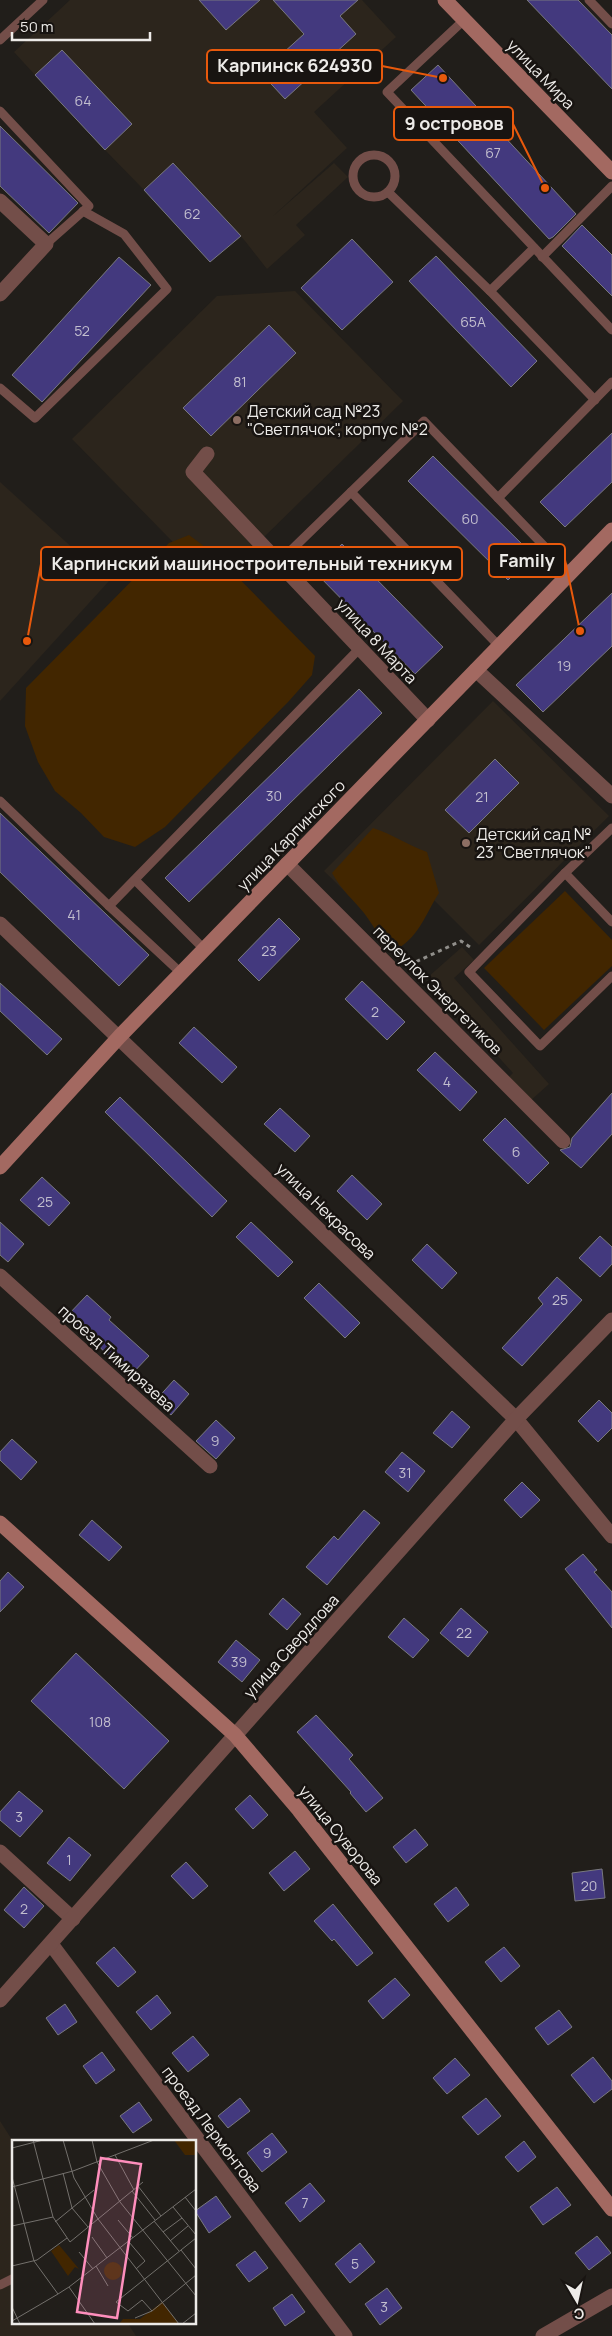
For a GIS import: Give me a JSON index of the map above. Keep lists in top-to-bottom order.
{
  "streets": {
    "street": [
      "улица Мира",
      "улица 8 Марта",
      "улица Карпинского",
      "переулок Энергетиков",
      "улица Некрасова",
      "проезд Тимирязева",
      "улица Свердлова",
      "улица Суворова",
      "проезд Лермонтова"
    ]
  },
  "crossings": [
    ["улица 8 Марта", "улица Карпинского"],
    ["улица Карпинского", "переулок Энергетиков"],
    ["улица Карпинского", "улица Некрасова"],
    ["улица Некрасова", "улица Свердлова"],
    ["улица Свердлова", "улица Суворова"],
    ["улица Свердлова", "проезд Лермонтова"]
  ],
  "places": [
    "Карпинск 624930",
    "9 островов",
    "Детский сад №23 \"Светлячок\", корпус №2",
    "Family",
    "Карпинский машиностроительный техникум",
    "Детский сад № 23 \"Светлячок\""
  ],
  "house_numbers": [
    "64",
    "67",
    "62",
    "65А",
    "52",
    "81",
    "60",
    "19",
    "30",
    "21",
    "41",
    "23",
    "2",
    "4",
    "6",
    "25",
    "25",
    "9",
    "31",
    "22",
    "39",
    "108",
    "3",
    "1",
    "20",
    "2",
    "9",
    "7",
    "5",
    "3"
  ],
  "scale_bar": "50 m",
  "north": "bottom"
}
